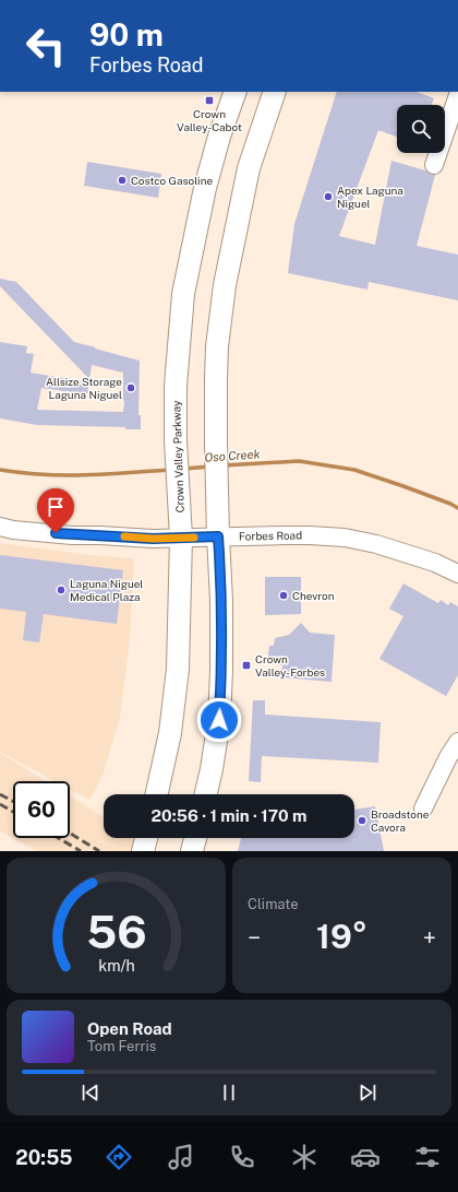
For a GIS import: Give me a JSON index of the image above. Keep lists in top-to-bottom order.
{
  "streets": {
    "main road": ["Crown Valley Parkway"],
    "street": ["Forbes Road"]
  },
  "crossings": [
    ["Crown Valley Parkway", "Forbes Road"]
  ],
  "water": ["Oso Creek"],
  "places": {
    "transit": ["Crown Valley-Cabot", "Crown Valley-Forbes"],
    "other": [
      "Costco Gasoline",
      "Apex Laguna Niguel",
      "Allsize Storage Laguna Niguel",
      "Laguna Niguel Medical Plaza",
      "Chevron",
      "Broadstone Cavora"
    ]
  },
  "page": {
    "turn": ["90 m", "Forbes Road"],
    "limit": "60",
    "trip": "20:56 · 1 min · 170 m",
    "tile": "Climate",
    "heat": ["−", "19°", "+"],
    "song": ["Open Road", "Tom Ferris"],
    "tabs": "20:55",
    "gauge": ["56", "km/h"]
  }
}
